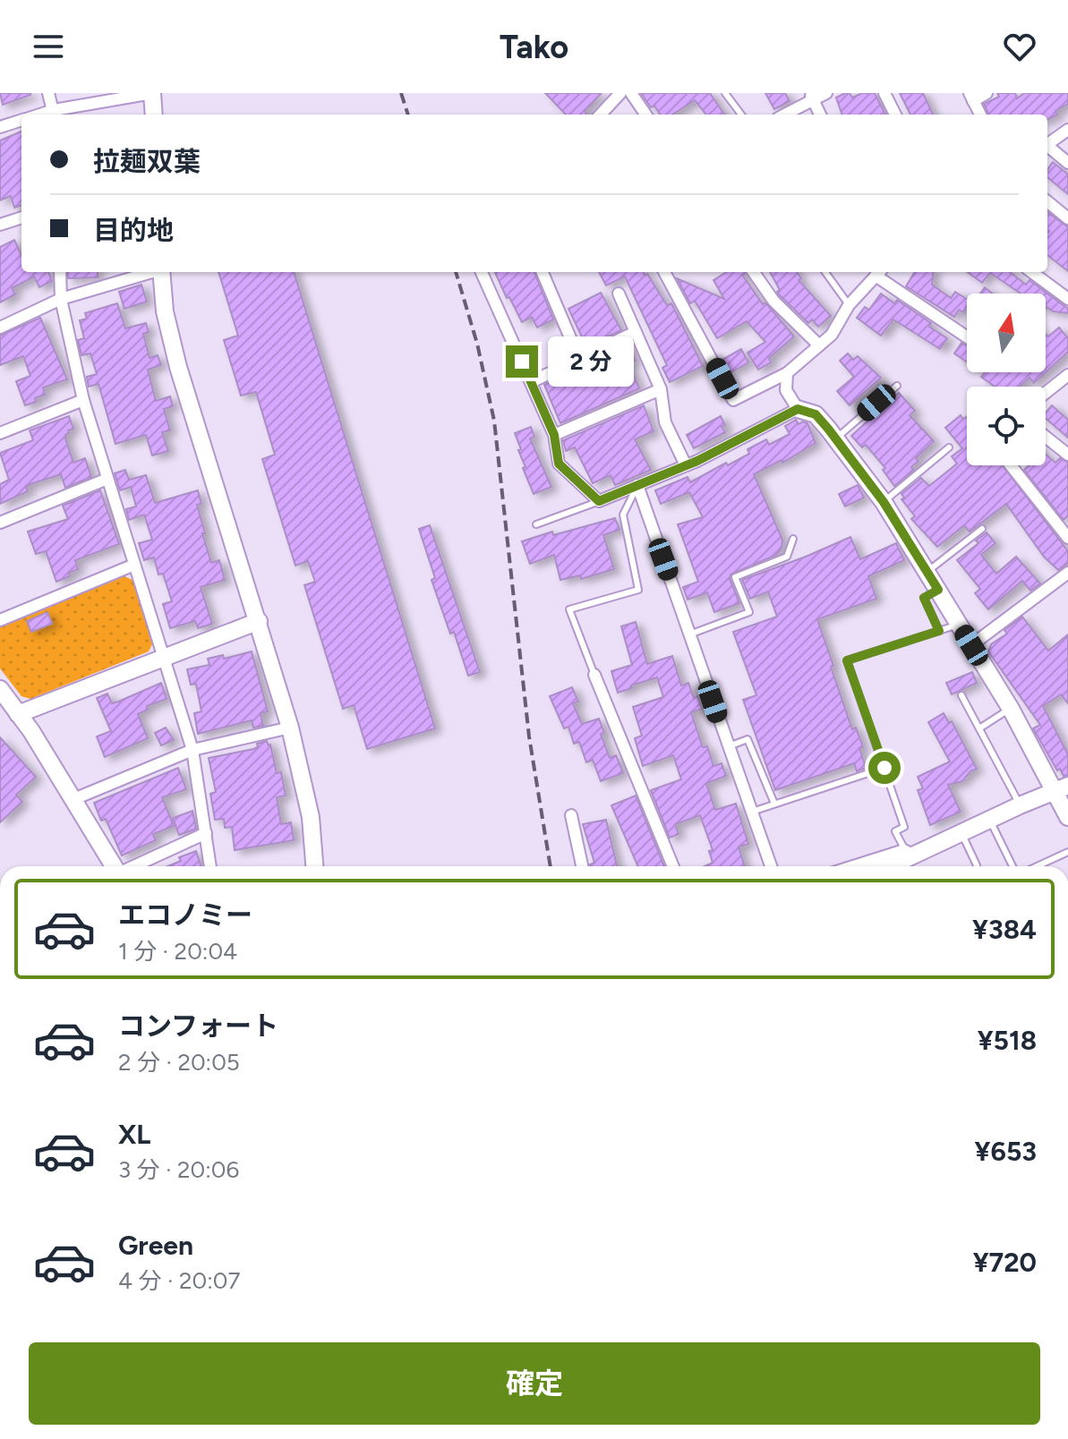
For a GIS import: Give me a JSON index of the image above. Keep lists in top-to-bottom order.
{
  "north": "top",
  "page": {
    "header": "Tako",
    "banner": ["拉麺双葉", "目的地"],
    "bubble": "2 分",
    "list": [
      {
        "name": "エコノミー",
        "note": "1 分 · 20:04",
        "value": "¥384"
      },
      {
        "name": "コンフォート",
        "note": "2 分 · 20:05",
        "value": "¥518"
      },
      {
        "name": "XL",
        "note": "3 分 · 20:06",
        "value": "¥653"
      },
      {
        "name": "Green",
        "note": "4 分 · 20:07",
        "value": "¥720"
      }
    ],
    "buttons": "確定"
  }
}
